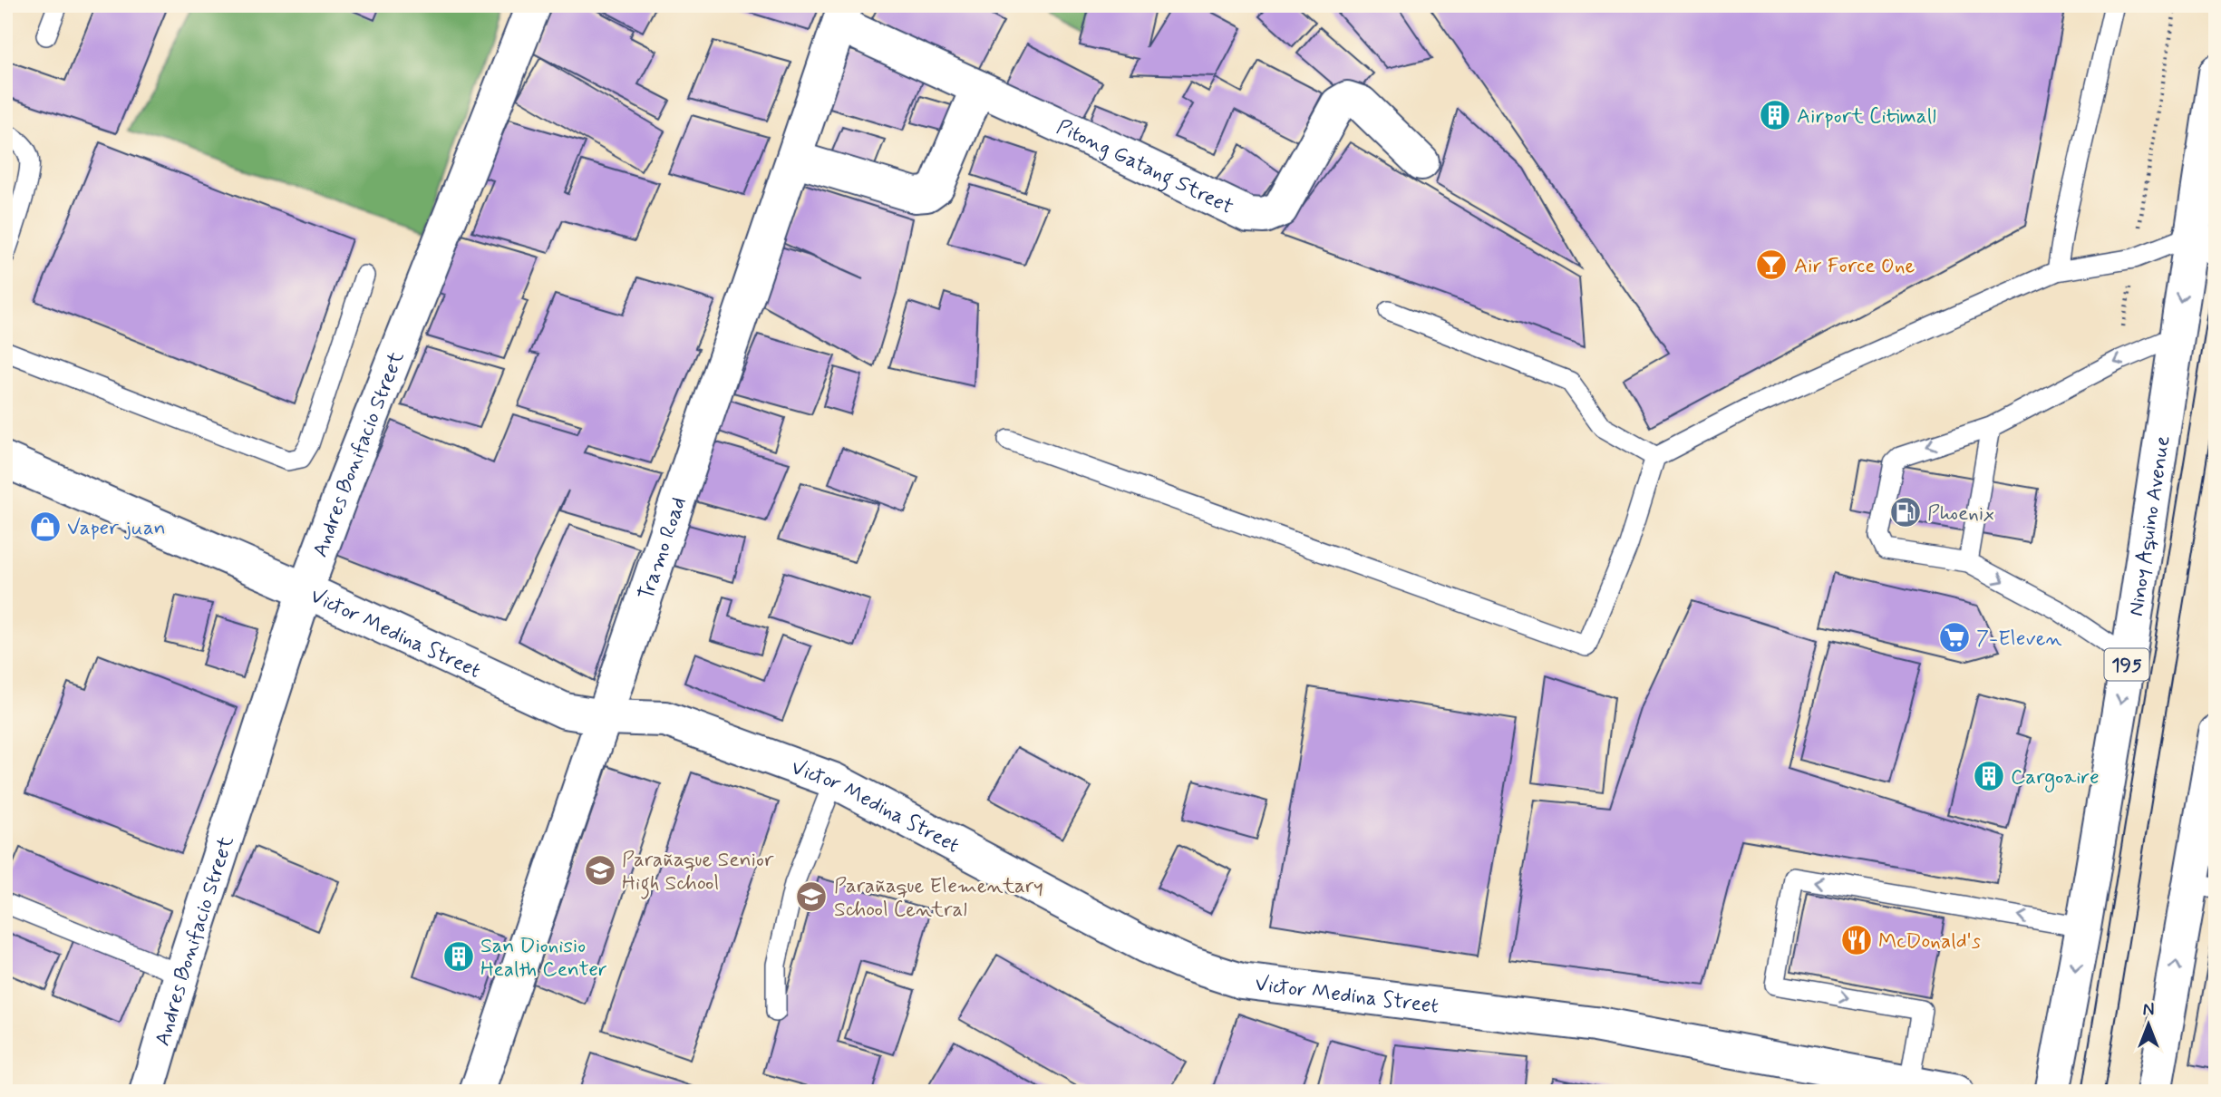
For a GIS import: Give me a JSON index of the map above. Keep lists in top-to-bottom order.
{
  "streets": {
    "main road": [
      "Pitong Gatang Street",
      "Andres Bonifacio Street",
      "Ninoy Aquino Avenue",
      "Tramo Road",
      "Victor Medina Street",
      "195"
    ]
  },
  "crossings": [
    ["Pitong Gatang Street", "Tramo Road"],
    ["Andres Bonifacio Street", "Victor Medina Street"],
    ["Tramo Road", "Victor Medina Street"]
  ],
  "places": {
    "building": ["Airport Citimall", "Cargoaire", "San Dionisio Health Center"],
    "bar": ["Air Force One"],
    "fuel station": ["Phoenix"],
    "shop": ["Vaper juan"],
    "supermarket": ["7-Eleven"],
    "school or university": ["Parañaque Senior High School", "Parañaque Elementary School Central"],
    "restaurant": ["McDonald's"]
  },
  "north": "top"
}
